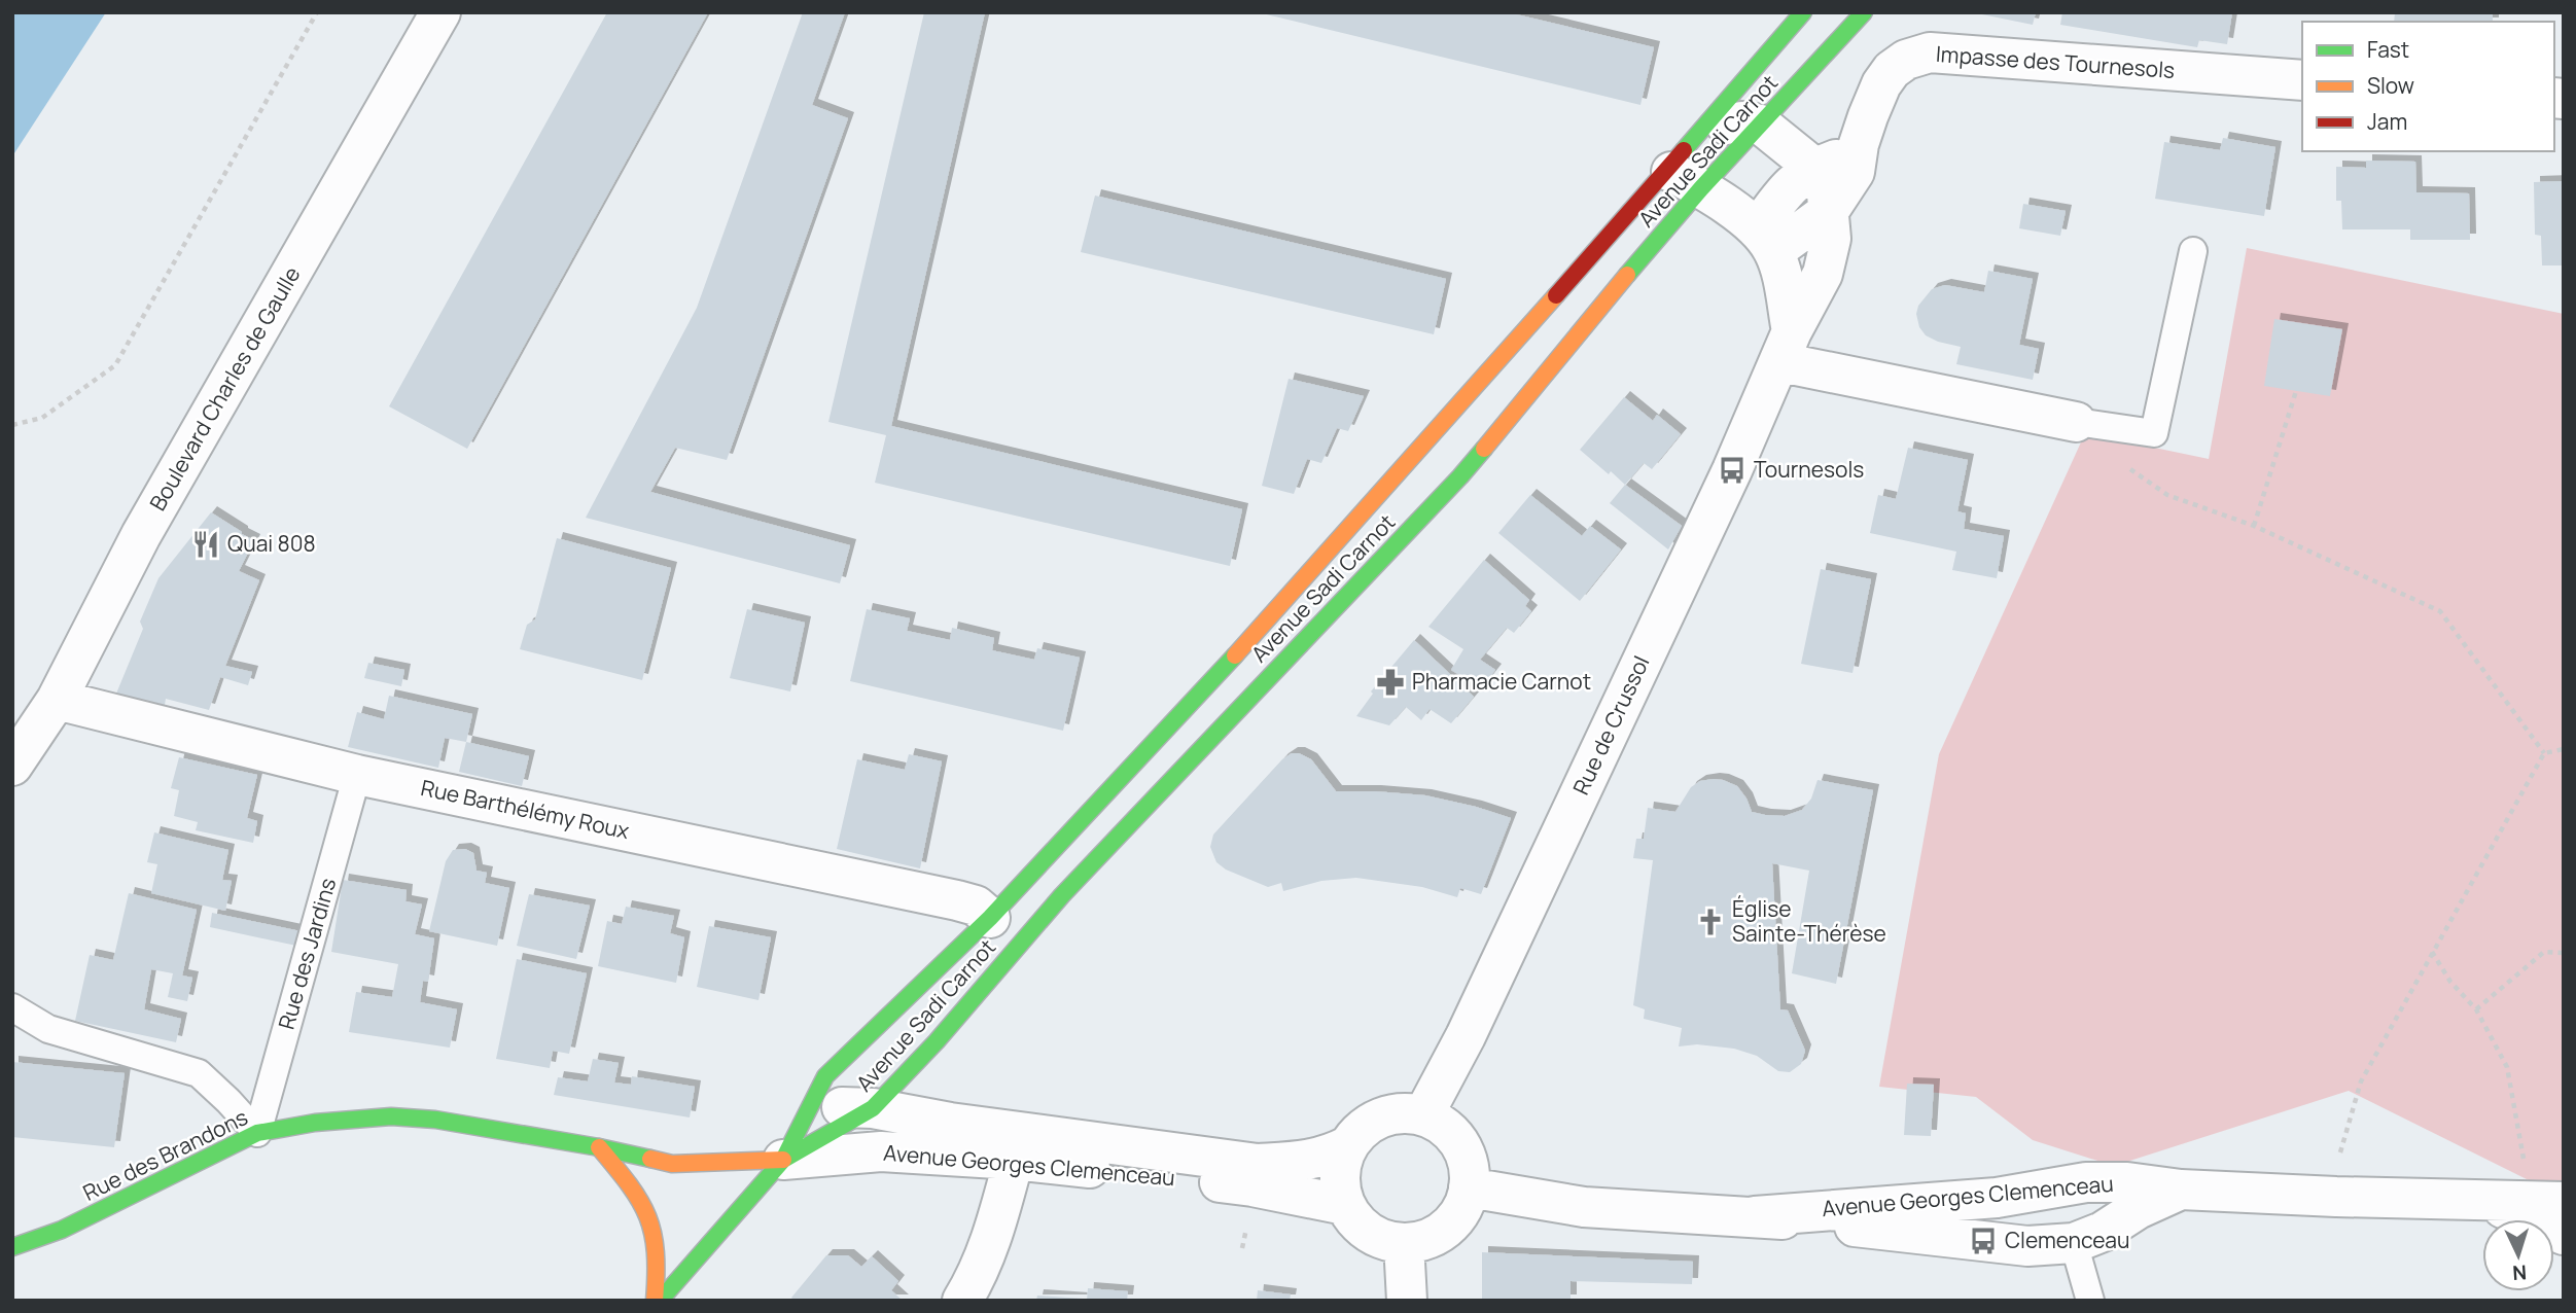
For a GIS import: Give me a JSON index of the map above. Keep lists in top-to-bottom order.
{
  "streets": {
    "main road": ["Avenue Sadi Carnot", "Rue des Brandons"],
    "street": [
      "Impasse des Tournesols",
      "Boulevard Charles de Gaulle",
      "Rue de Crussol",
      "Rue Barthélémy Roux",
      "Avenue Georges Clemenceau"
    ],
    "lane": ["Rue des Jardins"]
  },
  "crossings": [
    ["Impasse des Tournesols", "Rue de Crussol"],
    ["Avenue Sadi Carnot", "Rue de Crussol"],
    ["Avenue Sadi Carnot", "Rue Barthélémy Roux"],
    ["Avenue Sadi Carnot", "Rue des Brandons"],
    ["Avenue Sadi Carnot", "Avenue Georges Clemenceau"],
    ["Boulevard Charles de Gaulle", "Rue Barthélémy Roux"],
    ["Rue de Crussol", "Avenue Georges Clemenceau"],
    ["Rue Barthélémy Roux", "Rue des Jardins"],
    ["Rue des Jardins", "Rue des Brandons"],
    ["Rue des Brandons", "Avenue Georges Clemenceau"]
  ],
  "places": {
    "bus stop": ["Tournesols", "Clemenceau"],
    "restaurant": ["Quai 808"],
    "pharmacy": ["Pharmacie Carnot"],
    "church": ["Église Sainte-Thérèse"]
  },
  "legend": ["Fast", "Slow", "Jam"],
  "north": "bottom"
}
